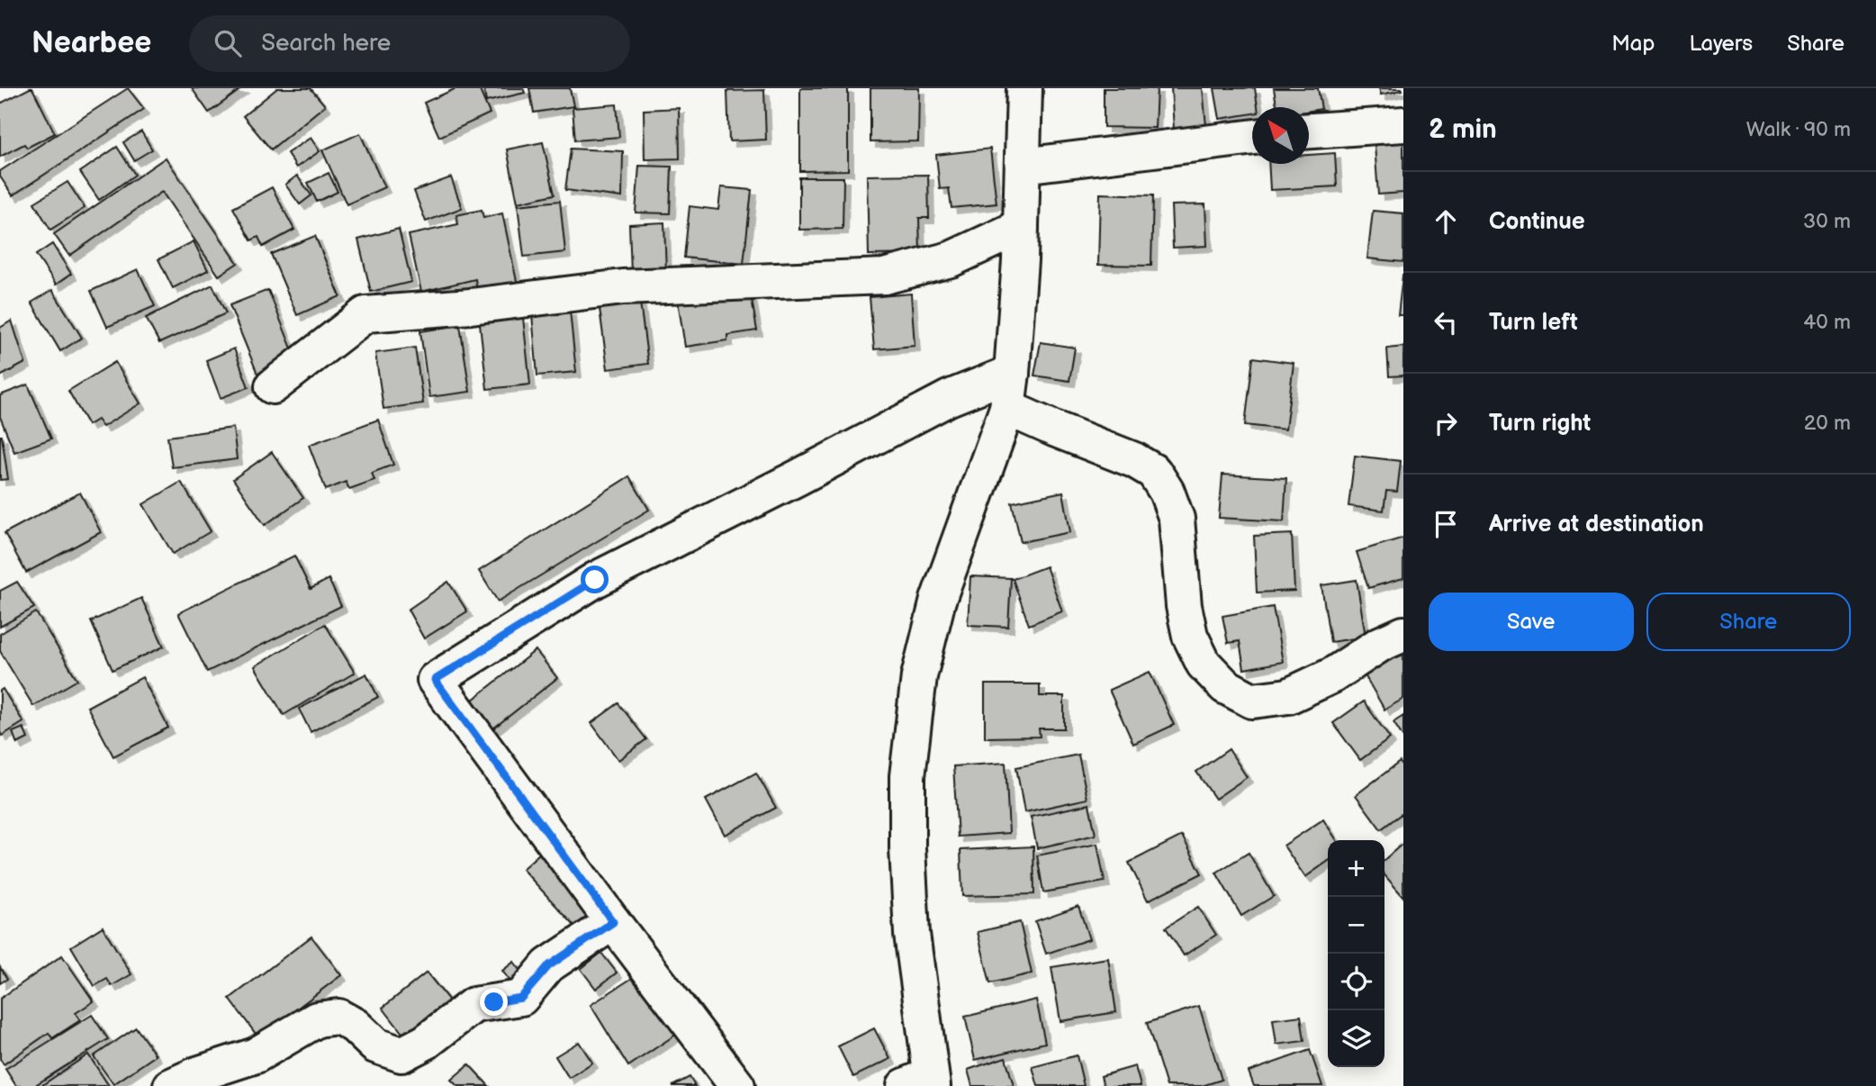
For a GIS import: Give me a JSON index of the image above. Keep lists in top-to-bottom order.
{
  "north": "top left",
  "page": {
    "header": "Nearbee",
    "search": "Search here",
    "nav": ["Map", "Layers", "Share"],
    "heading": ["2 min", "Walk · 90 m"],
    "list": [
      ["Continue", "30 m"],
      ["Turn left", "40 m"],
      ["Turn right", "20 m"],
      "Arrive at destination"
    ],
    "buttons": ["Save", "Share"],
    "map_buttons": ["+", "−"]
  }
}
